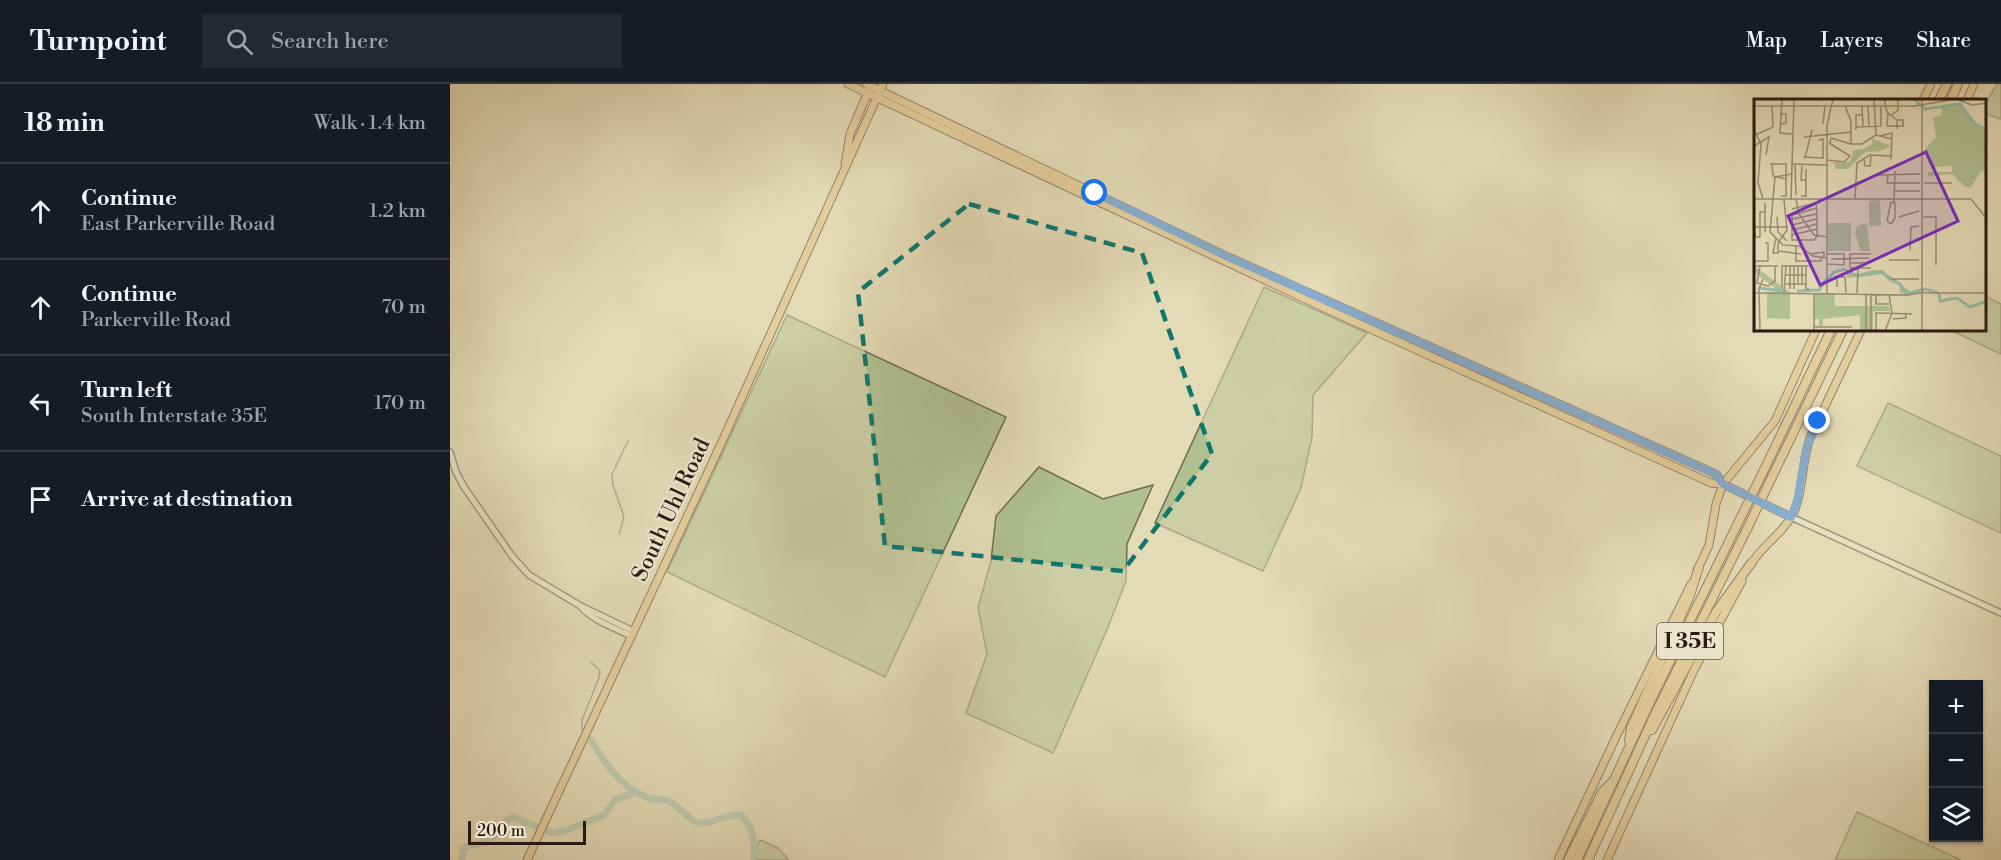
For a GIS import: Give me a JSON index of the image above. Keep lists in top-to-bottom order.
{
  "streets": {
    "highway": ["I 35E"],
    "main road": ["South Uhl Road"]
  },
  "scale_bar": "200 m",
  "page": {
    "header": "Turnpoint",
    "search": "Search here",
    "nav": ["Map", "Layers", "Share"],
    "heading": ["18 min", "Walk · 1.4 km"],
    "list": [
      ["Continue", "East Parkerville Road", "1.2 km"],
      ["Continue", "Parkerville Road", "70 m"],
      ["Turn left", "South Interstate 35E", "170 m"],
      "Arrive at destination"
    ],
    "map_buttons": ["+", "−"],
    "scale": "200 m"
  }
}
